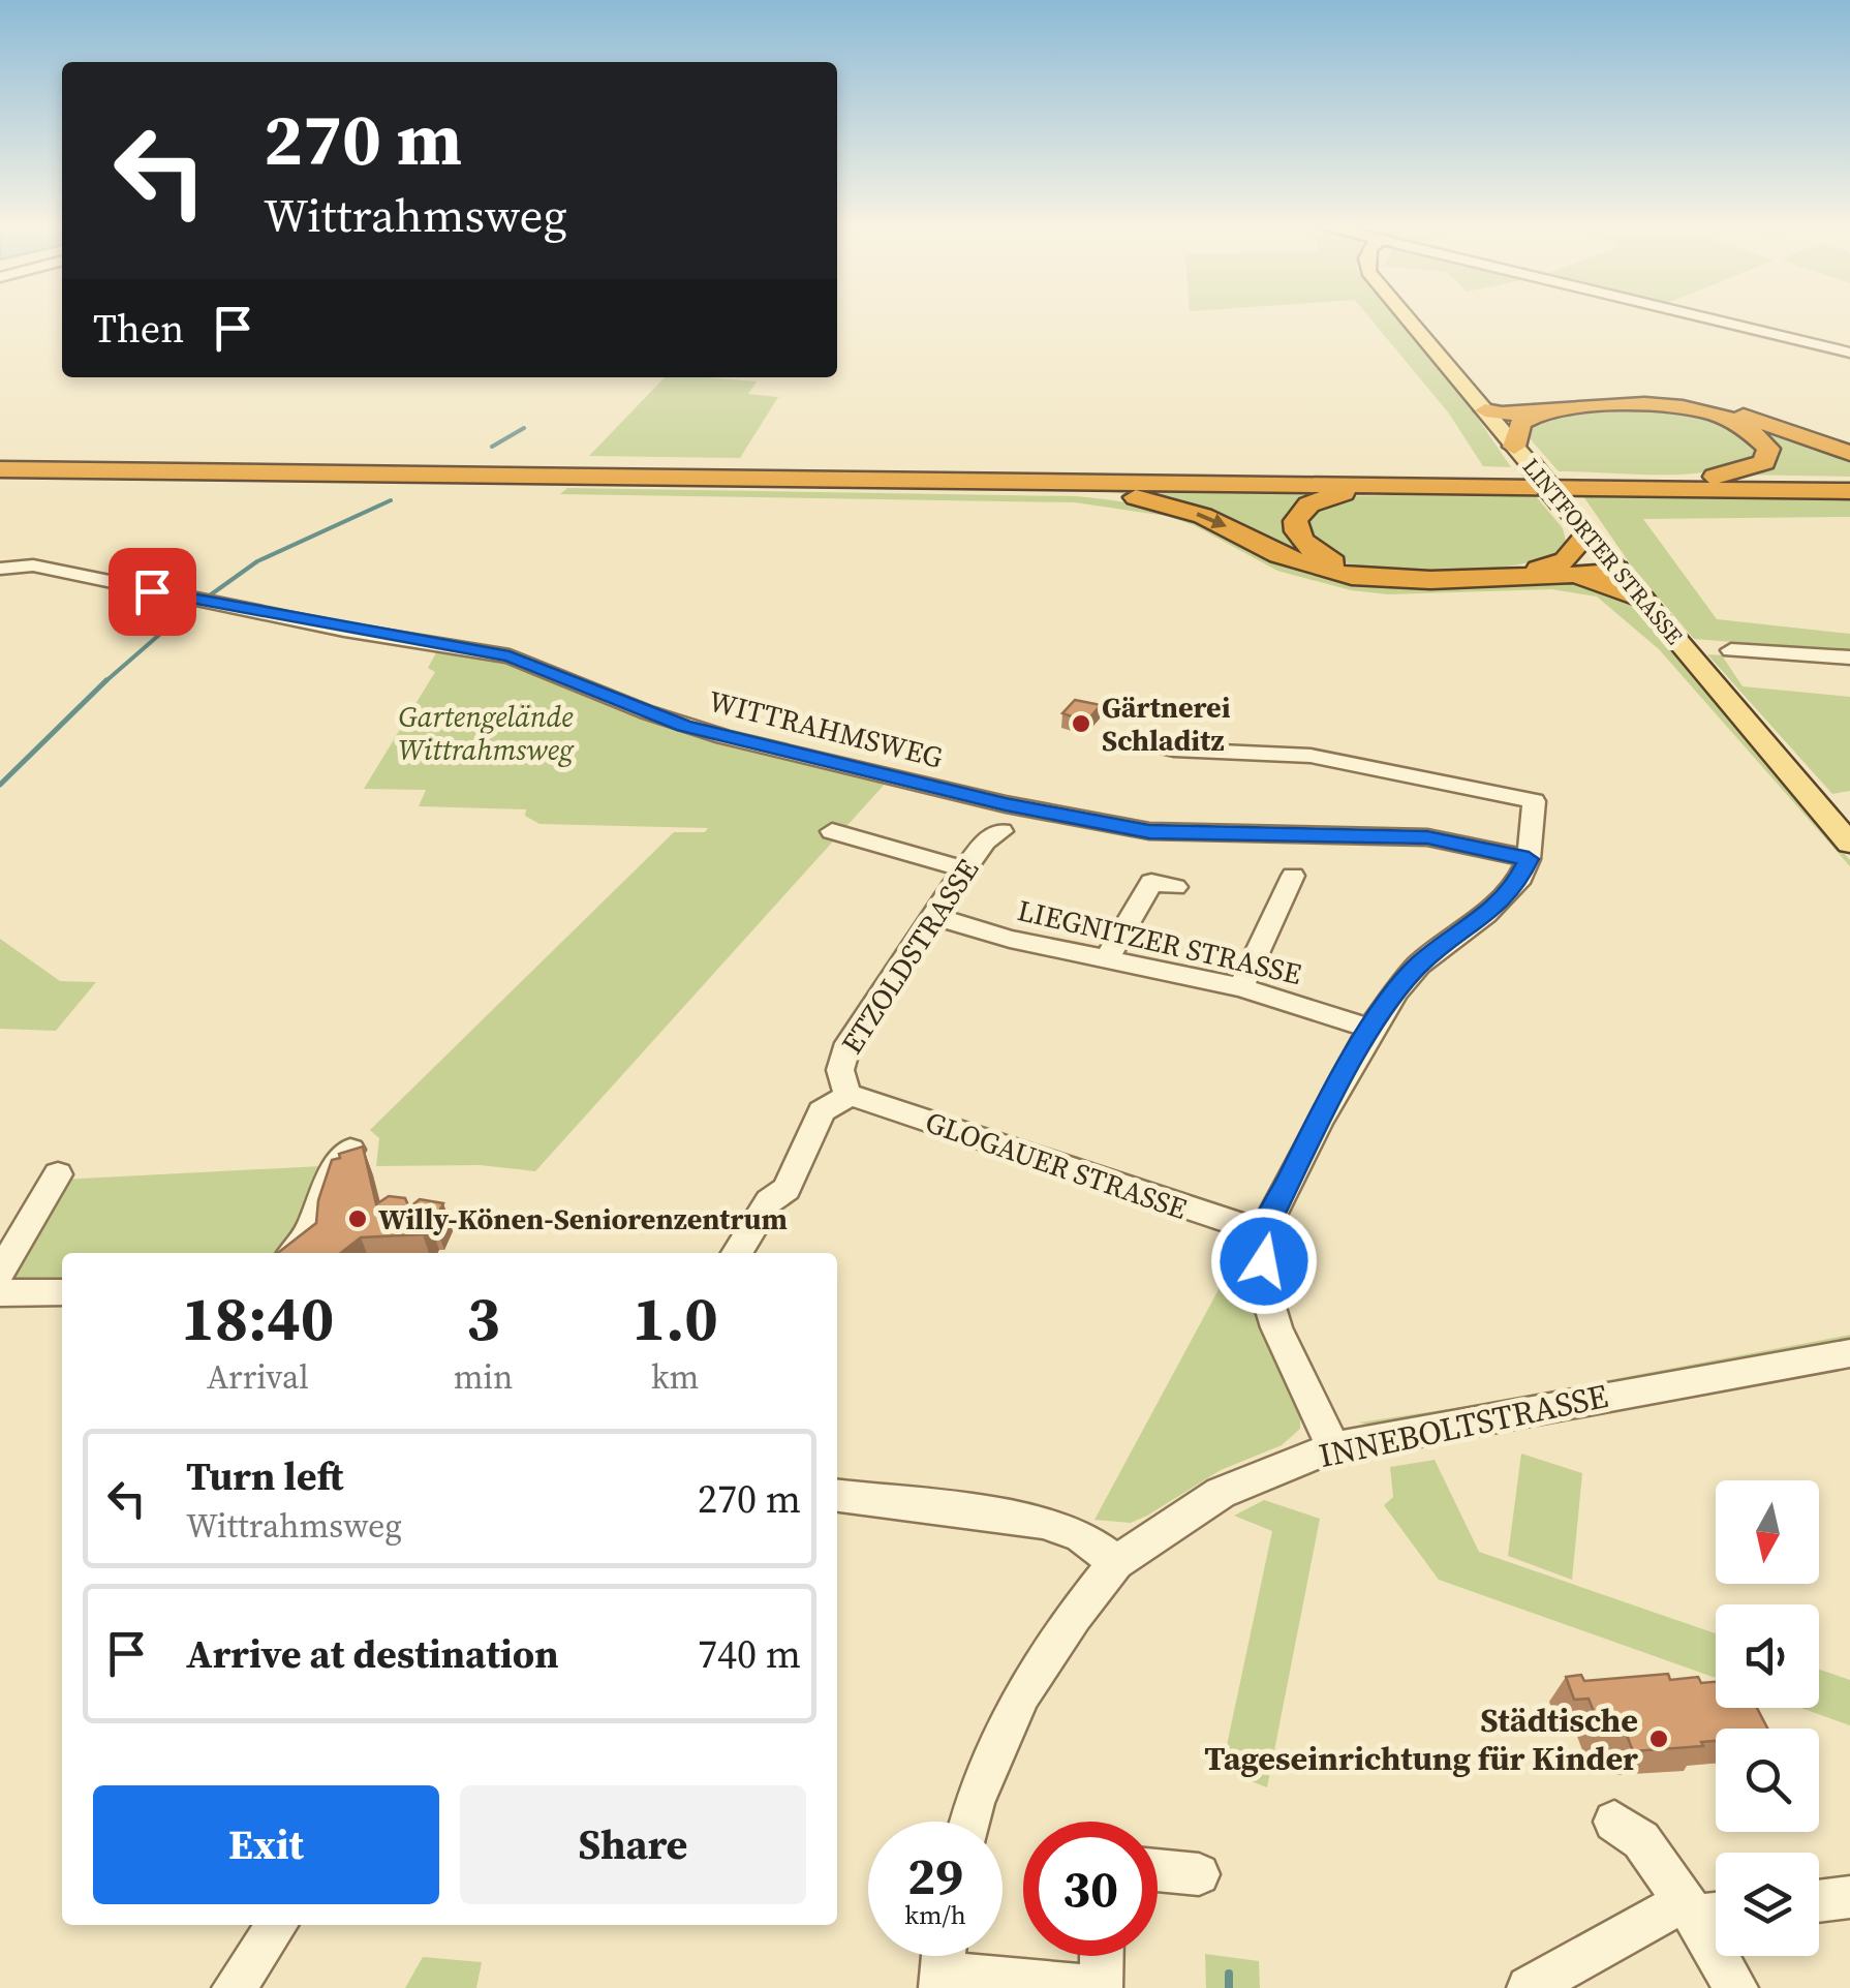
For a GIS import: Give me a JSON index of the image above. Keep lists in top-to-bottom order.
{
  "streets": {
    "main road": ["LINTFORTER STRASSE"],
    "street": [
      "WITTRAHMSWEG",
      "LIEGNITZER STRASSE",
      "ETZOLDSTRASSE",
      "GLOGAUER STRASSE",
      "INNEBOLTSTRASSE"
    ]
  },
  "crossings": [
    ["LIEGNITZER STRASSE", "ETZOLDSTRASSE"],
    ["ETZOLDSTRASSE", "GLOGAUER STRASSE"]
  ],
  "parks": ["Gartengelände Wittrahmsweg"],
  "places": ["Gärtnerei Schladitz", "Willy-Könen-Seniorenzentrum", "Städtische Tageseinrichtung für Kinder"],
  "north": "bottom",
  "page": {
    "turn": ["270 m", "Wittrahmsweg"],
    "then": "Then",
    "eta": [
      "18:40",
      "Arrival",
      "3",
      "min",
      "1.0",
      "km"
    ],
    "list": [
      {
        "name": "Turn left",
        "note": "Wittrahmsweg",
        "value": "270 m"
      },
      {
        "name": "Arrive at destination",
        "value": "740 m"
      }
    ],
    "buttons": ["Exit", "Share"],
    "speed": "29 km/h",
    "limit": "30"
  }
}
